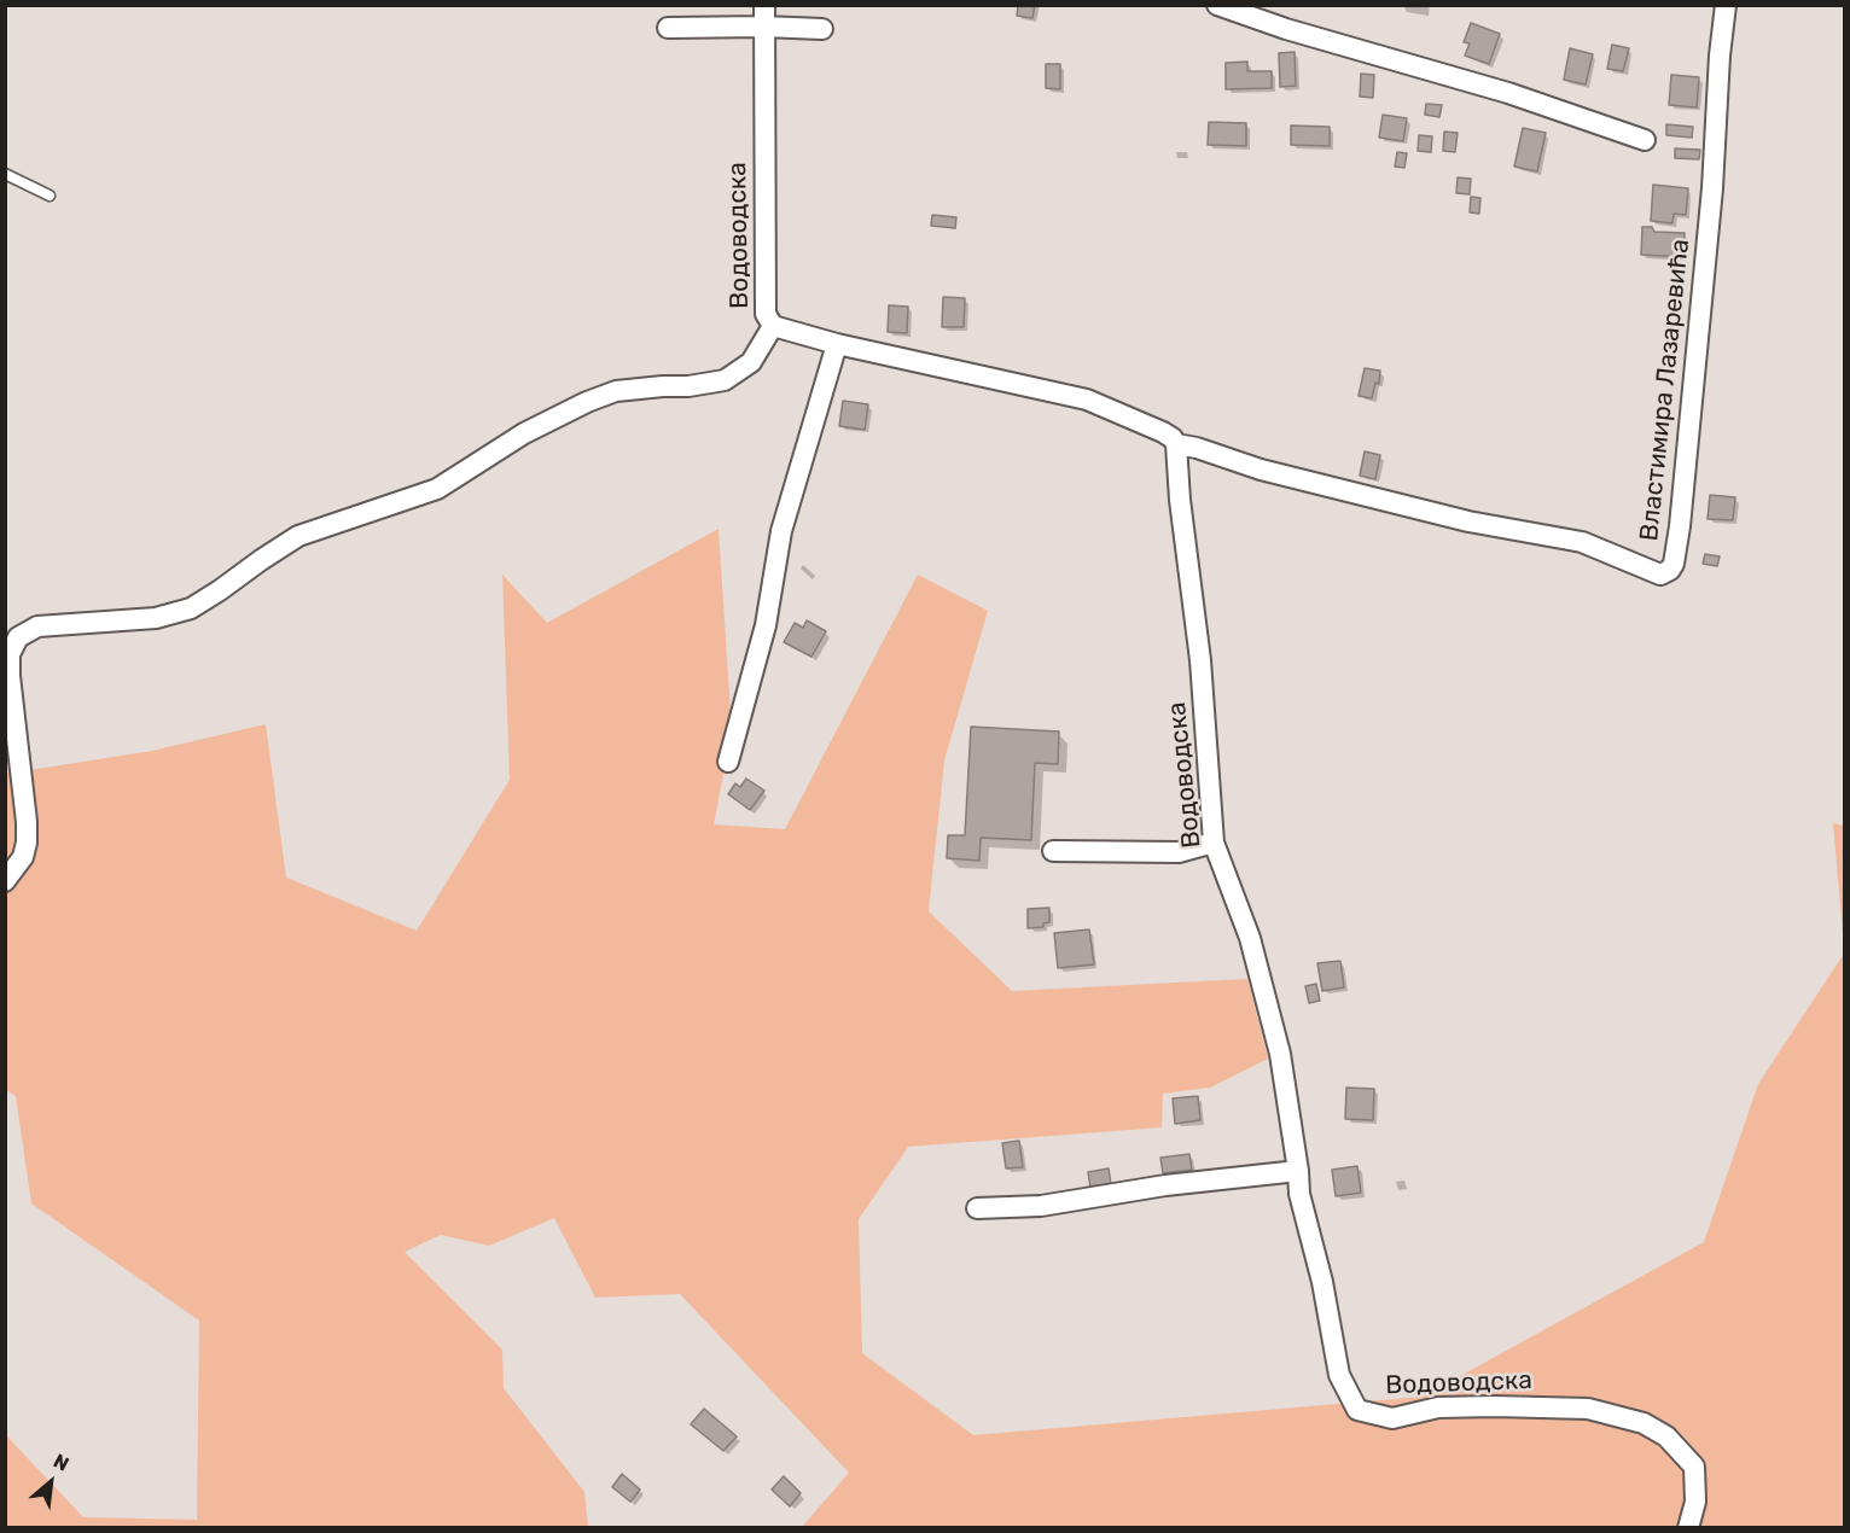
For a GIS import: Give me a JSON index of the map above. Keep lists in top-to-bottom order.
{
  "streets": {
    "street": ["Водоводска", "Властимира Лазаревића"]
  },
  "crossings": [
    ["Водоводска", "Властимира Лазаревића"]
  ],
  "north": "top right"
}
